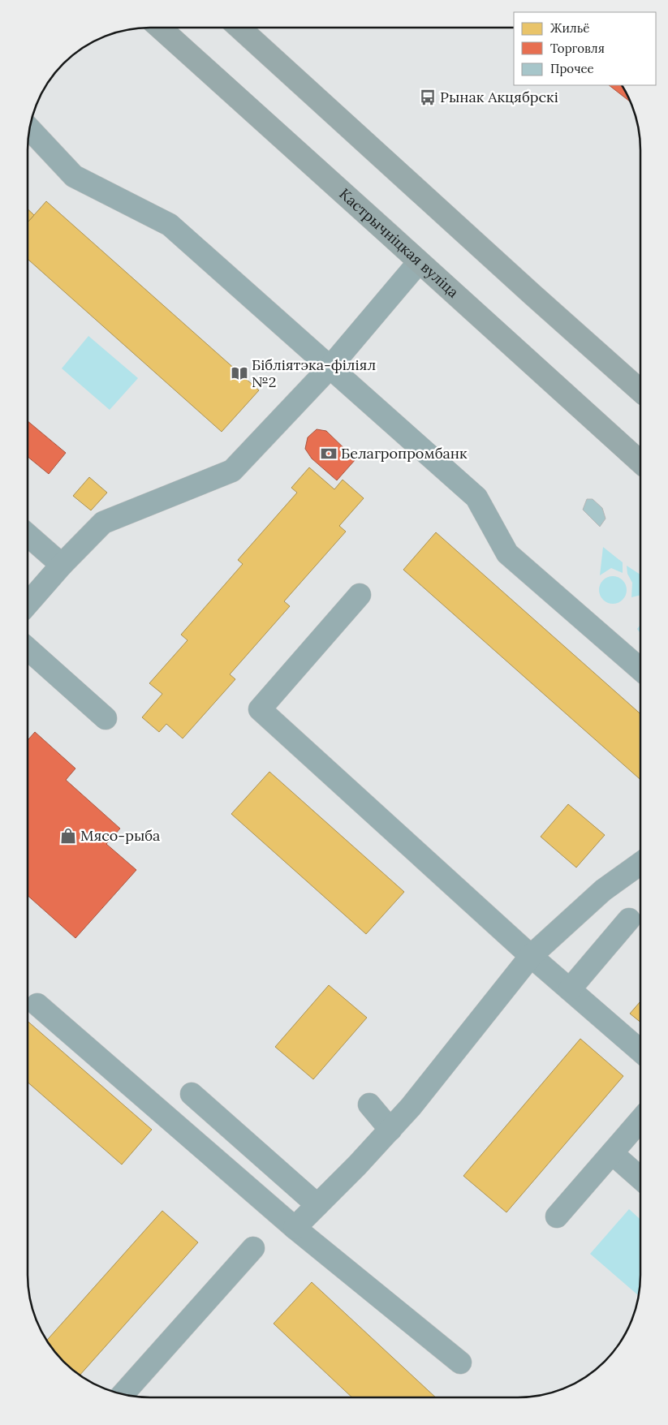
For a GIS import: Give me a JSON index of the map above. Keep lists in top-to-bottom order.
{
  "streets": {
    "main road": ["Кастрычніцкая вуліца"]
  },
  "places": {
    "bus stop": ["Рынак Акцябрскі"],
    "library": ["Бібліятэка-філіял №2"],
    "bank": ["Белагропромбанк"],
    "shop": ["Мясо-рыба"]
  },
  "legend": ["Жильё", "Торговля", "Прочее"]
}
